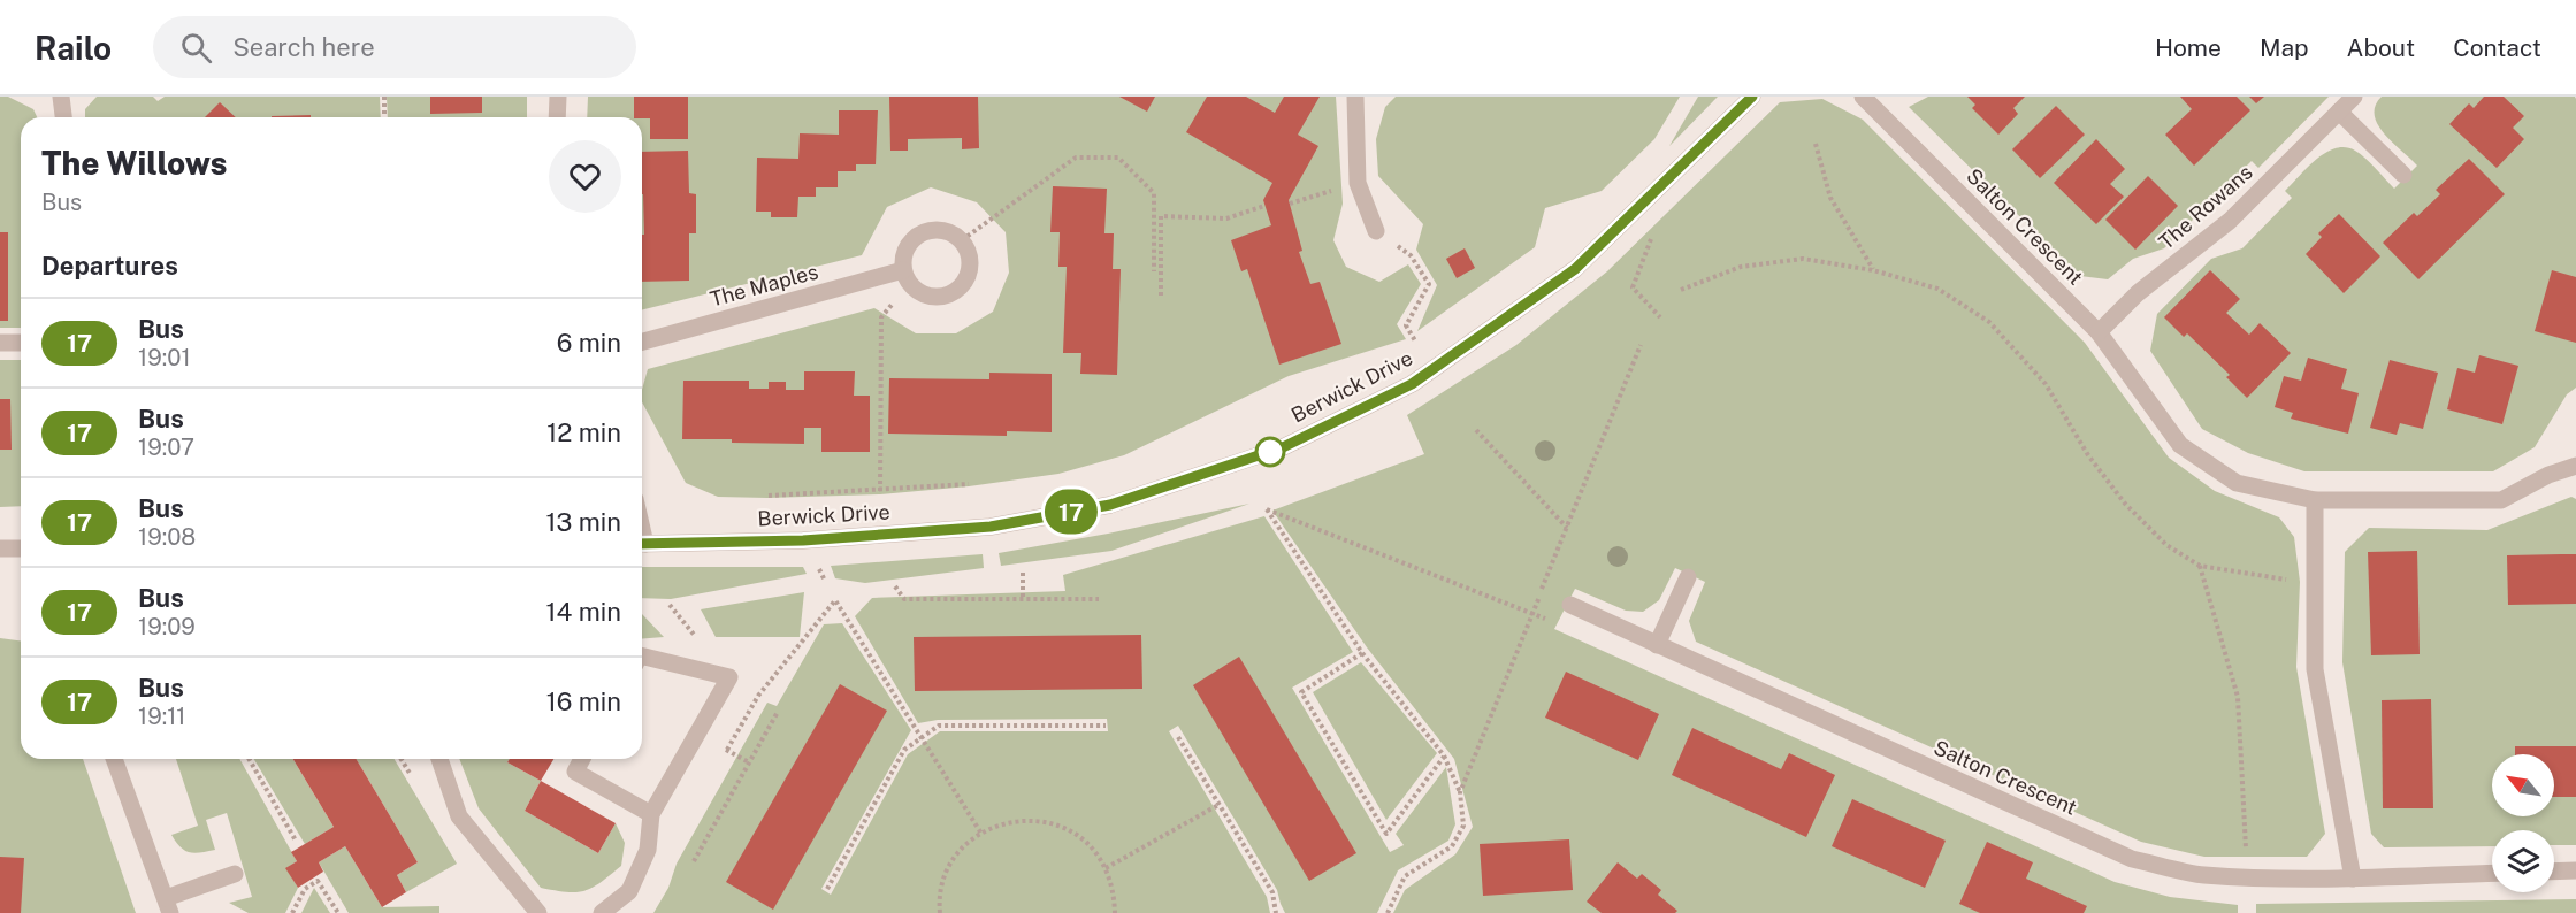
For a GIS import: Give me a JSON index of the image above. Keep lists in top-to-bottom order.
{
  "streets": {
    "street": [
      "The Rowans",
      "Salton Crescent",
      "The Maples",
      "Berwick Drive"
    ]
  },
  "crossings": [
    ["The Rowans", "Salton Crescent"]
  ],
  "lines": ["bus line 17"],
  "north": "top left",
  "page": {
    "header": "Railo",
    "search": "Search here",
    "nav": [
      "Home",
      "Map",
      "About",
      "Contact"
    ],
    "on_map": "17",
    "heading": [
      ["The Willows", "Bus"],
      "Departures"
    ],
    "list": [
      {
        "mark": "17",
        "name": "Bus",
        "note": "19:01",
        "value": "6 min"
      },
      {
        "mark": "17",
        "name": "Bus",
        "note": "19:07",
        "value": "12 min"
      },
      {
        "mark": "17",
        "name": "Bus",
        "note": "19:08",
        "value": "13 min"
      },
      {
        "mark": "17",
        "name": "Bus",
        "note": "19:09",
        "value": "14 min"
      },
      {
        "mark": "17",
        "name": "Bus",
        "note": "19:11",
        "value": "16 min"
      }
    ]
  }
}
